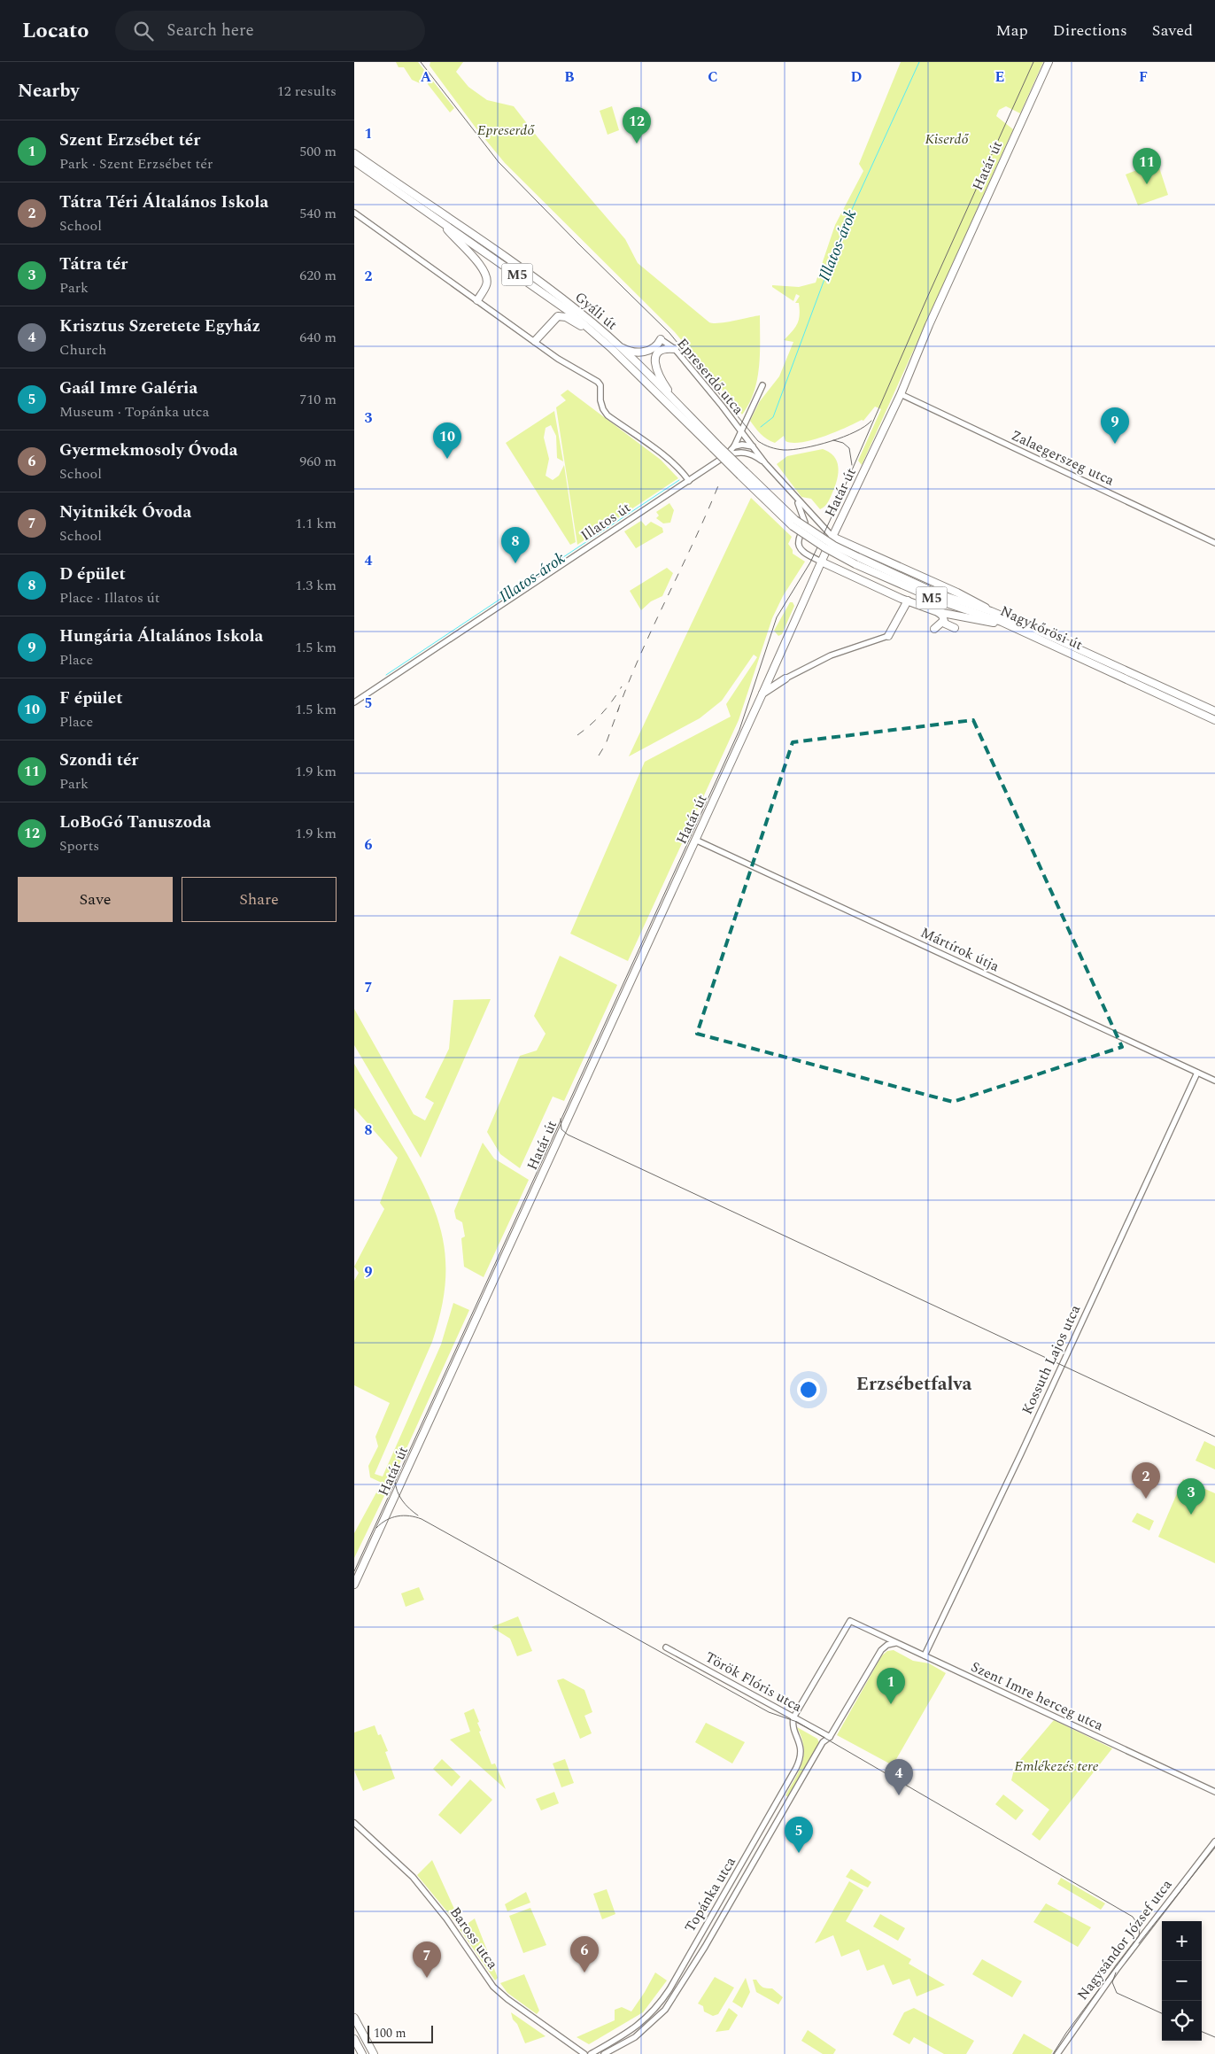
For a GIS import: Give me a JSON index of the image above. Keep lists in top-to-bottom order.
{
  "streets": {
    "main road": [
      "Határ út",
      "M5",
      "Gyáli út",
      "Nagykőrösi út"
    ],
    "street": [
      "Epreserdő utca",
      "Zalaegerszeg utca",
      "Illatos út",
      "Mártírok útja",
      "Kossuth Lajos utca",
      "Török Flóris utca",
      "Szent Imre herceg utca",
      "Topánka utca",
      "Baross utca",
      "Nagysándor József utca"
    ]
  },
  "crossings": [
    ["Határ út", "Zalaegerszeg utca"],
    ["Határ út", "Mártírok útja"],
    ["Gyáli út", "Nagykőrösi út"],
    ["Epreserdő utca", "Illatos út"],
    ["Mártírok útja", "Kossuth Lajos utca"],
    ["Kossuth Lajos utca", "Szent Imre herceg utca"],
    ["Török Flóris utca", "Szent Imre herceg utca"],
    ["Török Flóris utca", "Topánka utca"],
    ["Szent Imre herceg utca", "Topánka utca"]
  ],
  "districts": ["Erzsébetfalva"],
  "water": ["Illatos-árok"],
  "parks": ["Epreserdő", "Kiserdő", "Emlékezés tere"],
  "scale_bar": "100 m",
  "page": {
    "header": "Locato",
    "search": "Search here",
    "nav": ["Map", "Directions", "Saved"],
    "heading": ["Nearby", "12 results"],
    "pins": [
      "12",
      "11",
      "9",
      "10",
      "8",
      "2",
      "3",
      "1",
      "4",
      "5",
      "6",
      "7"
    ],
    "list": [
      {
        "mark": "1",
        "name": "Szent Erzsébet tér",
        "note": "Park · Szent Erzsébet tér",
        "value": "500 m"
      },
      {
        "mark": "2",
        "name": "Tátra Téri Általános Iskola",
        "note": "School",
        "value": "540 m"
      },
      {
        "mark": "3",
        "name": "Tátra tér",
        "note": "Park",
        "value": "620 m"
      },
      {
        "mark": "4",
        "name": "Krisztus Szeretete Egyház",
        "note": "Church",
        "value": "640 m"
      },
      {
        "mark": "5",
        "name": "Gaál Imre Galéria",
        "note": "Museum · Topánka utca",
        "value": "710 m"
      },
      {
        "mark": "6",
        "name": "Gyermekmosoly Óvoda",
        "note": "School",
        "value": "960 m"
      },
      {
        "mark": "7",
        "name": "Nyitnikék Óvoda",
        "note": "School",
        "value": "1.1 km"
      },
      {
        "mark": "8",
        "name": "D épület",
        "note": "Place · Illatos út",
        "value": "1.3 km"
      },
      {
        "mark": "9",
        "name": "Hungária Általános Iskola",
        "note": "Place",
        "value": "1.5 km"
      },
      {
        "mark": "10",
        "name": "F épület",
        "note": "Place",
        "value": "1.5 km"
      },
      {
        "mark": "11",
        "name": "Szondi tér",
        "note": "Park",
        "value": "1.9 km"
      },
      {
        "mark": "12",
        "name": "LoBoGó Tanuszoda",
        "note": "Sports",
        "value": "1.9 km"
      }
    ],
    "buttons": ["Save", "Share"],
    "map_buttons": ["+", "−"],
    "scale": "100 m"
  },
  "grid": {
    "columns": [
      "A",
      "B",
      "C",
      "D",
      "E",
      "F"
    ],
    "rows": [
      "1",
      "2",
      "3",
      "4",
      "5",
      "6",
      "7",
      "8",
      "9"
    ]
  }
}
